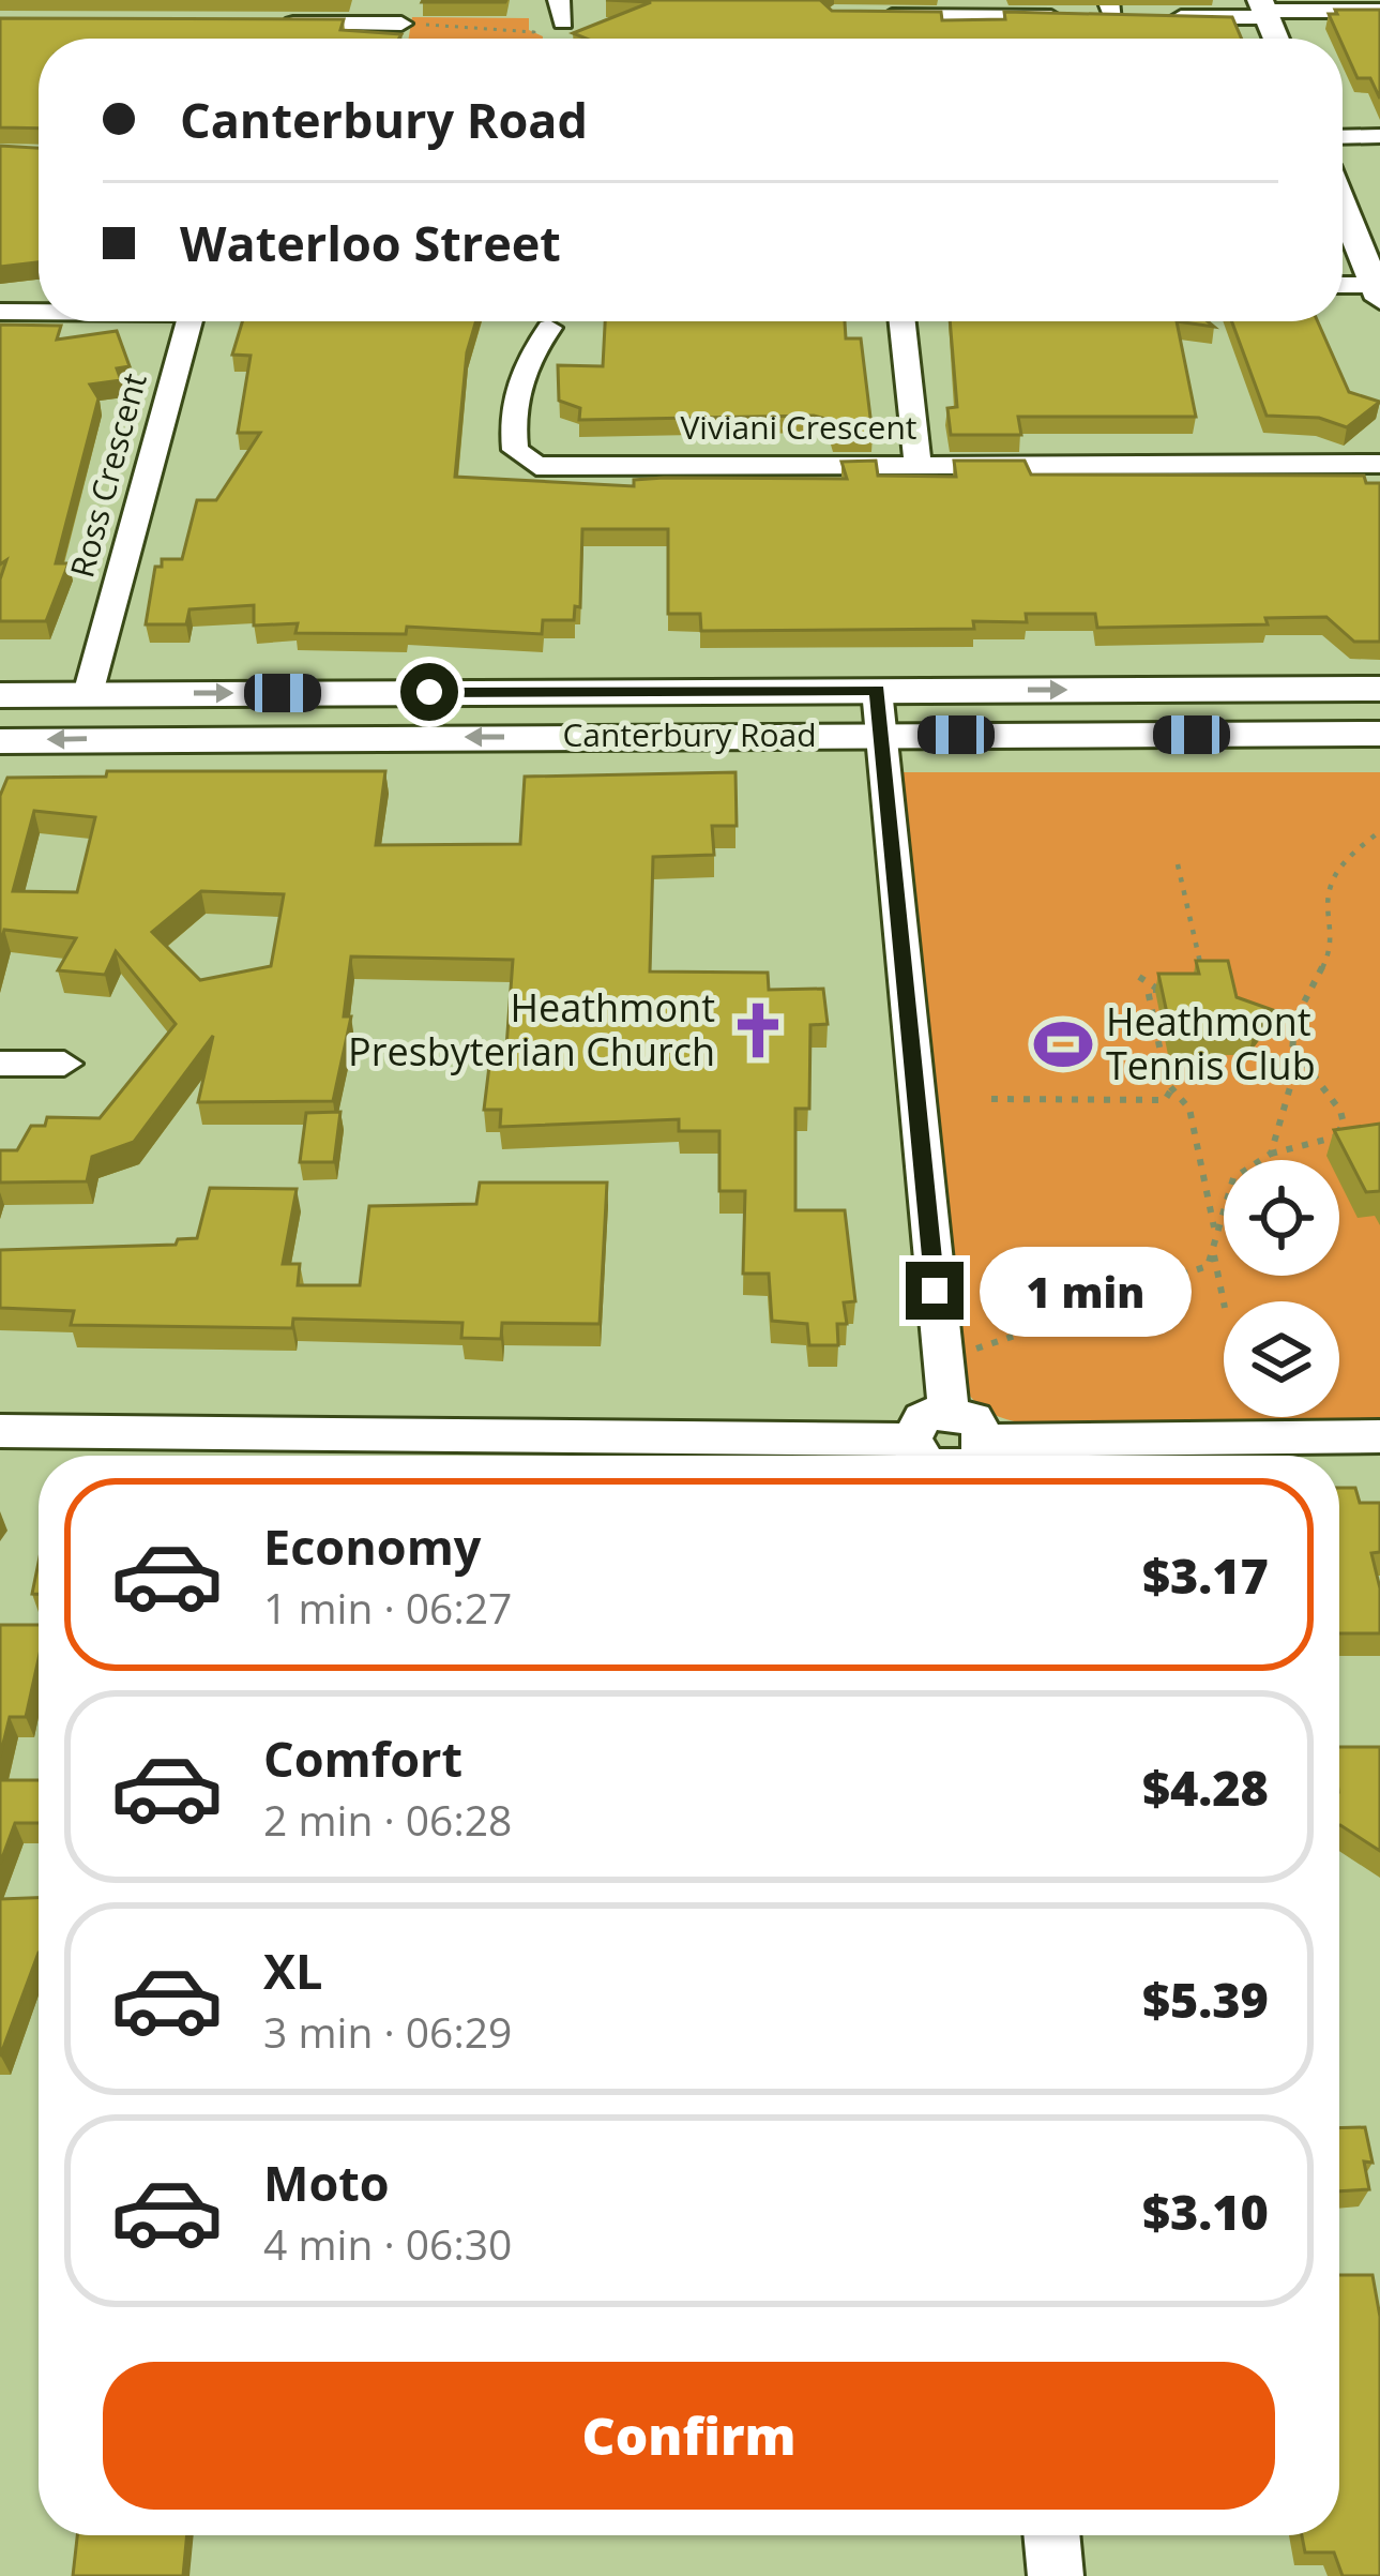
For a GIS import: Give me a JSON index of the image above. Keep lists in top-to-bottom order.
{
  "streets": {
    "main road": ["Canterbury Road"],
    "street": ["Viviani Crescent", "Ross Crescent"]
  },
  "crossings": [
    ["Ross Crescent", "Canterbury Road"]
  ],
  "places": {
    "church": ["Heathmont Presbyterian Church"],
    "sports": ["Heathmont Tennis Club"]
  },
  "page": {
    "banner": ["Canterbury Road", "Waterloo Street"],
    "bubble": "1 min",
    "list": [
      {
        "name": "Economy",
        "note": "1 min · 06:27",
        "value": "$3.17"
      },
      {
        "name": "Comfort",
        "note": "2 min · 06:28",
        "value": "$4.28"
      },
      {
        "name": "XL",
        "note": "3 min · 06:29",
        "value": "$5.39"
      },
      {
        "name": "Moto",
        "note": "4 min · 06:30",
        "value": "$3.10"
      }
    ],
    "buttons": "Confirm"
  }
}
